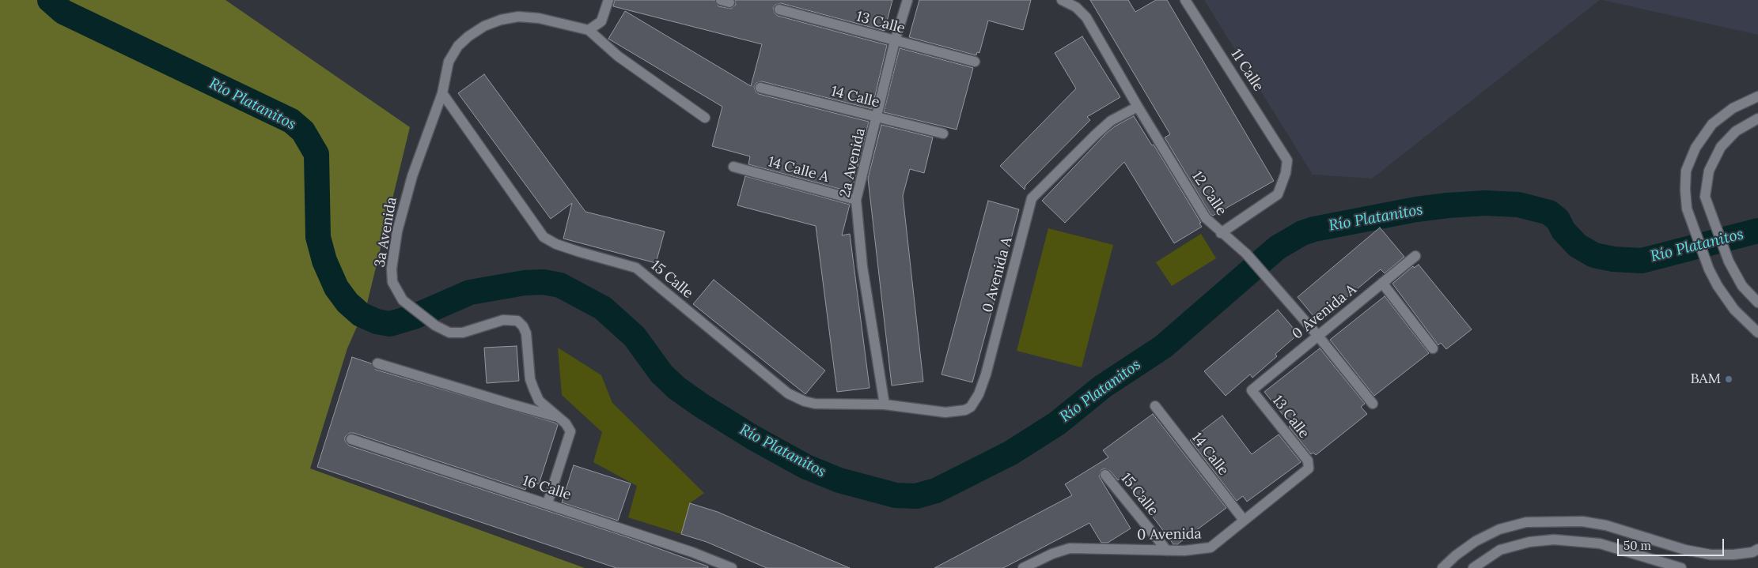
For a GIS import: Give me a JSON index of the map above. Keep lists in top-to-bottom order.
{
  "streets": {
    "street": [
      "13 Calle",
      "11 Calle",
      "14 Calle",
      "2a Avenida",
      "14 Calle A",
      "12 Calle",
      "3a Avenida",
      "0 Avenida A",
      "15 Calle",
      "16 Calle",
      "0 Avenida"
    ]
  },
  "crossings": [
    ["13 Calle", "2a Avenida"],
    ["13 Calle", "0 Avenida A"],
    ["13 Calle", "0 Avenida"],
    ["11 Calle", "12 Calle"],
    ["14 Calle", "2a Avenida"],
    ["14 Calle", "0 Avenida"],
    ["2a Avenida", "14 Calle A"],
    ["2a Avenida", "0 Avenida A"],
    ["2a Avenida", "15 Calle"],
    ["12 Calle", "0 Avenida A"],
    ["3a Avenida", "15 Calle"],
    ["3a Avenida", "16 Calle"],
    ["0 Avenida A", "15 Calle"],
    ["15 Calle", "0 Avenida"]
  ],
  "water": ["Río Platanitos"],
  "places": ["BAM"],
  "scale_bar": "50 m"
}
